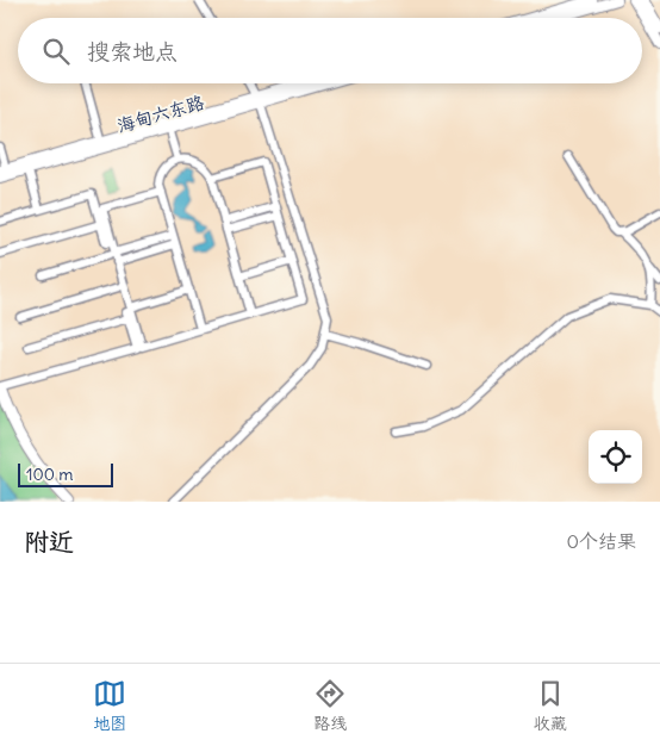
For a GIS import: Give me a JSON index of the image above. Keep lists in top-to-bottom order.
{
  "streets": {
    "main road": ["海甸六东路"]
  },
  "scale_bar": "100 m",
  "page": {
    "search": "搜索地点",
    "scale": "100 m",
    "heading": ["附近", "0个结果"],
    "nav": ["地图", "路线", "收藏"]
  }
}
